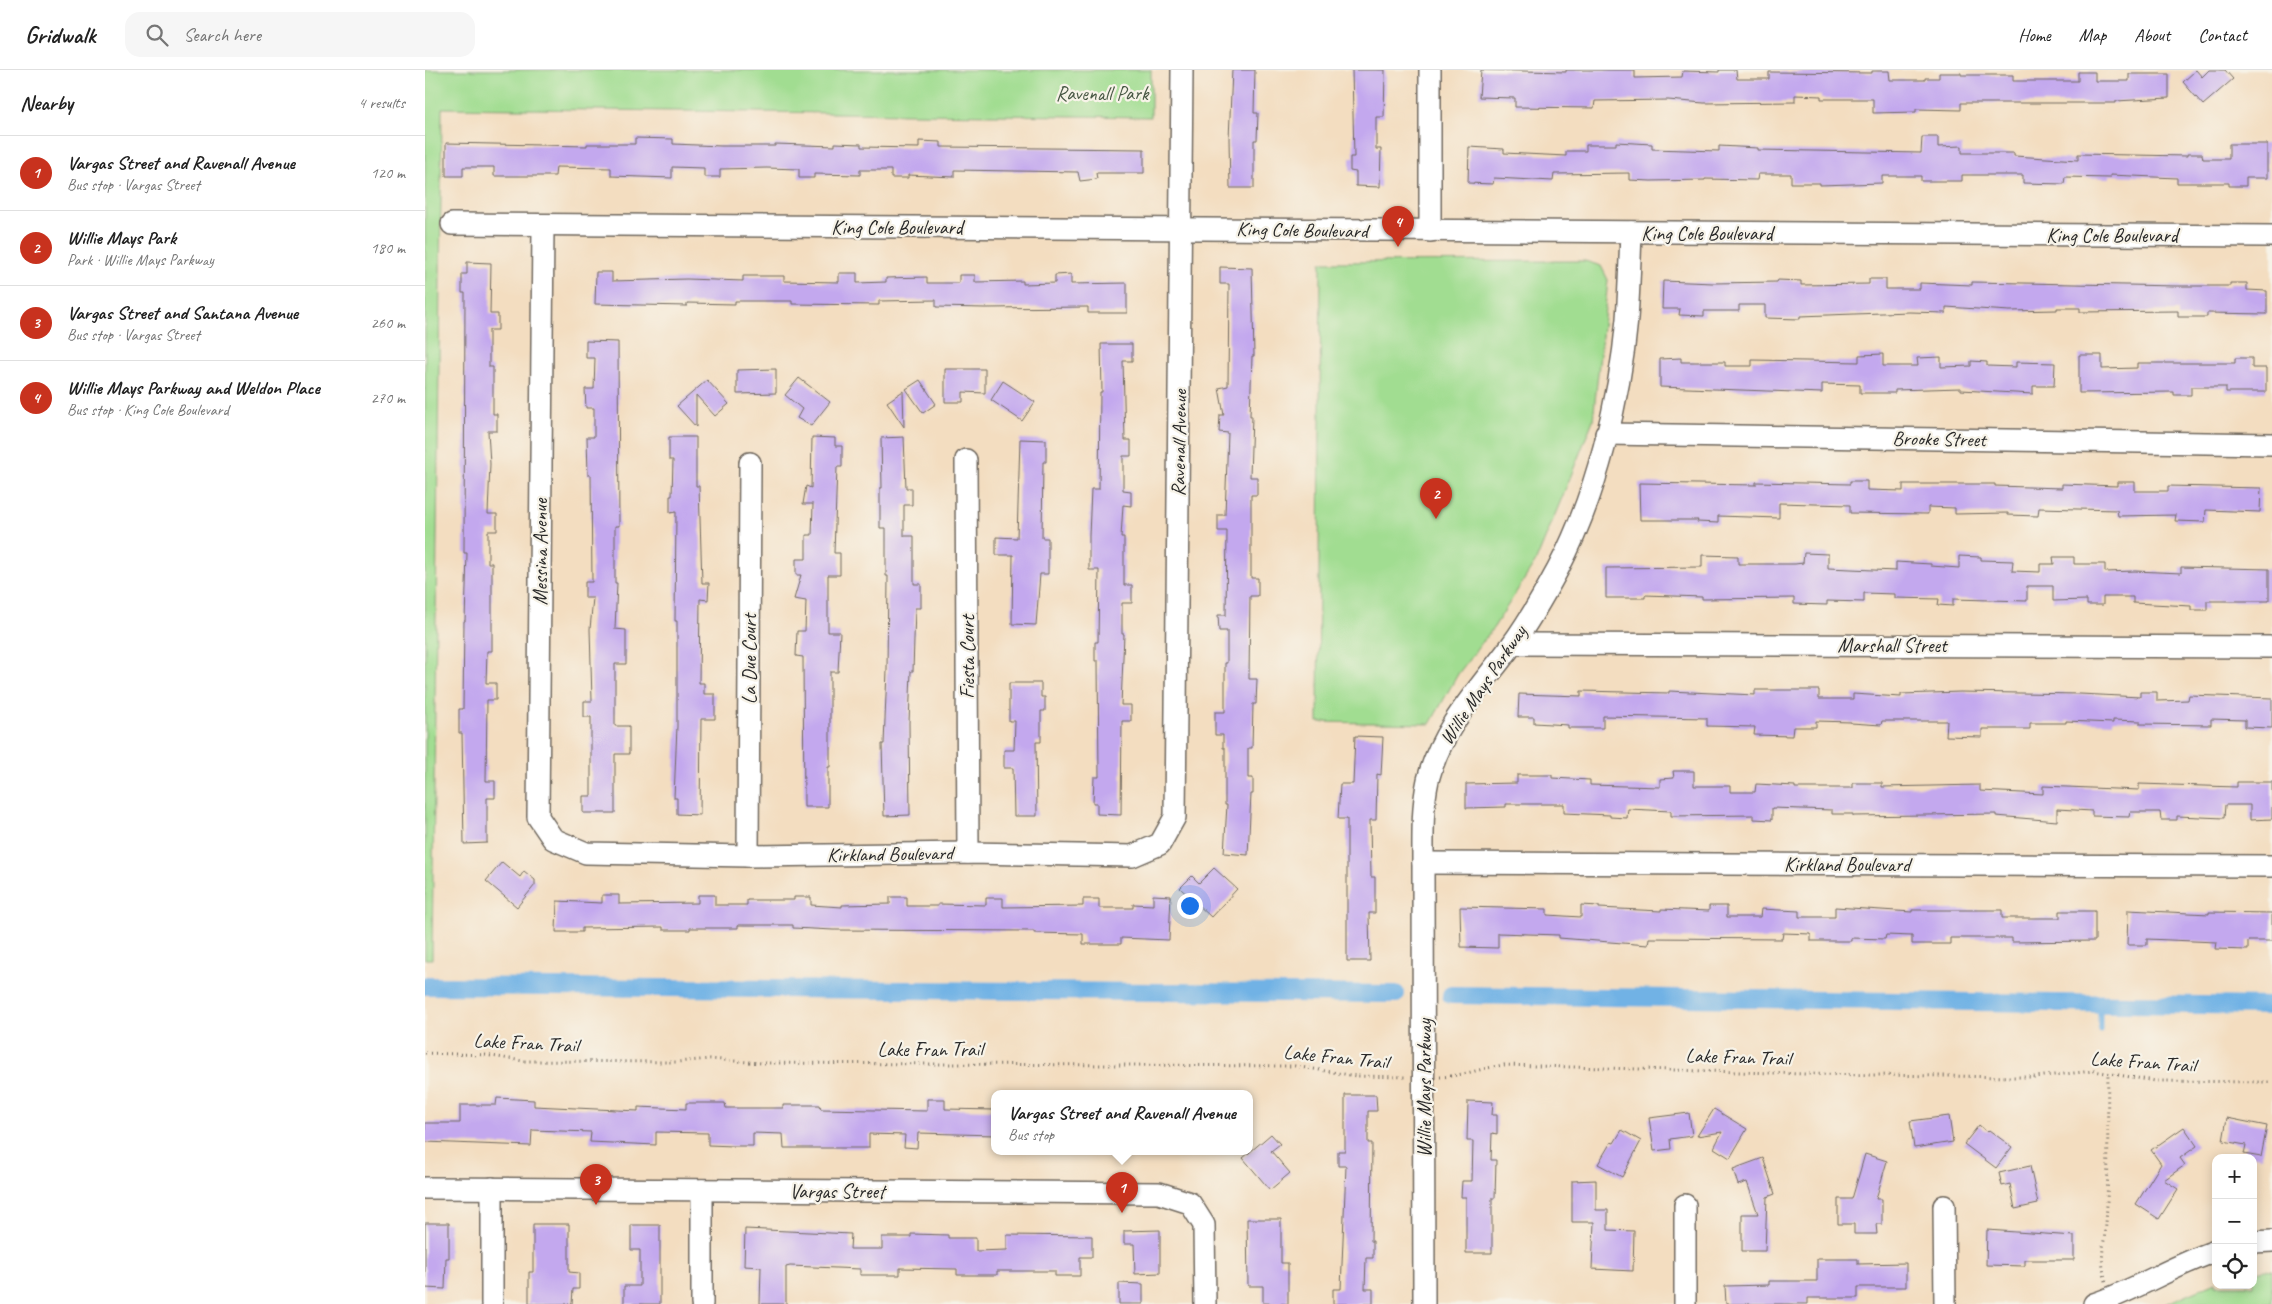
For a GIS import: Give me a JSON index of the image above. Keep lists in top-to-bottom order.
{
  "streets": {
    "street": [
      "King Cole Boulevard",
      "Brooke Street",
      "Ravenall Avenue",
      "Messina Avenue",
      "Marshall Street",
      "Fiesta Court",
      "La Due Court",
      "Willie Mays Parkway",
      "Kirkland Boulevard",
      "Vargas Street"
    ],
    "path": ["Lake Fran Trail"]
  },
  "crossings": [
    ["King Cole Boulevard", "Ravenall Avenue"],
    ["King Cole Boulevard", "Messina Avenue"],
    ["King Cole Boulevard", "Willie Mays Parkway"],
    ["Brooke Street", "Willie Mays Parkway"],
    ["Ravenall Avenue", "Kirkland Boulevard"],
    ["Messina Avenue", "Kirkland Boulevard"],
    ["Marshall Street", "Willie Mays Parkway"],
    ["Fiesta Court", "Kirkland Boulevard"],
    ["La Due Court", "Kirkland Boulevard"],
    ["Willie Mays Parkway", "Kirkland Boulevard"],
    ["Willie Mays Parkway", "Lake Fran Trail"]
  ],
  "parks": ["Ravenall Park"],
  "page": {
    "header": "Gridwalk",
    "search": "Search here",
    "nav": [
      "Home",
      "Map",
      "About",
      "Contact"
    ],
    "heading": ["Nearby", "4 results"],
    "list": [
      {
        "mark": "1",
        "name": "Vargas Street and Ravenall Avenue",
        "note": "Bus stop · Vargas Street",
        "value": "120 m"
      },
      {
        "mark": "2",
        "name": "Willie Mays Park",
        "note": "Park · Willie Mays Parkway",
        "value": "180 m"
      },
      {
        "mark": "3",
        "name": "Vargas Street and Santana Avenue",
        "note": "Bus stop · Vargas Street",
        "value": "260 m"
      },
      {
        "mark": "4",
        "name": "Willie Mays Parkway and Weldon Place",
        "note": "Bus stop · King Cole Boulevard",
        "value": "270 m"
      }
    ],
    "pins": [
      "4",
      "2",
      "3",
      "1"
    ],
    "popup": ["Vargas Street and Ravenall Avenue", "Bus stop"],
    "map_buttons": ["+", "−"]
  }
}
